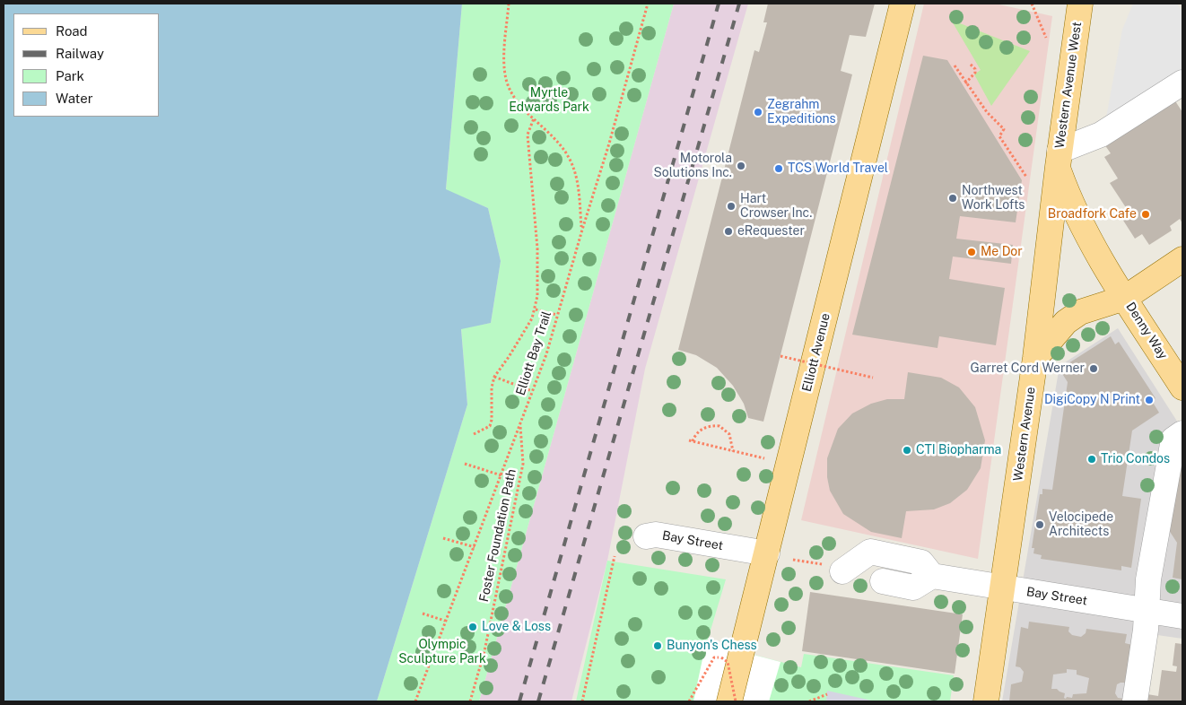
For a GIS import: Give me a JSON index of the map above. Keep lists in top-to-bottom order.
{
  "streets": {
    "main road": [
      "Western Avenue West",
      "Denny Way",
      "Elliott Avenue",
      "Western Avenue"
    ],
    "street": ["Bay Street"],
    "path": ["Elliott Bay Trail", "Foster Foundation Path"]
  },
  "crossings": [
    ["Western Avenue West", "Denny Way"],
    ["Western Avenue West", "Western Avenue"],
    ["Denny Way", "Western Avenue"],
    ["Elliott Avenue", "Bay Street"],
    ["Elliott Bay Trail", "Foster Foundation Path"],
    ["Western Avenue", "Bay Street"]
  ],
  "parks": ["Myrtle Edwards Park", "Olympic Sculpture Park"],
  "places": [
    "Zegrahm Expeditions",
    "Motorola Solutions Inc.",
    "TCS World Travel",
    "Northwest Work Lofts",
    "Hart Crowser Inc.",
    "Broadfork Cafe",
    "eRequester",
    "Me Dor",
    "Garret Cord Werner",
    "DigiCopy N Print",
    "CTI Biopharma",
    "Trio Condos",
    "Velocipede Architects",
    "Love & Loss",
    "Bunyon's Chess"
  ],
  "legend": [
    "Road",
    "Railway",
    "Park",
    "Water"
  ]
}
